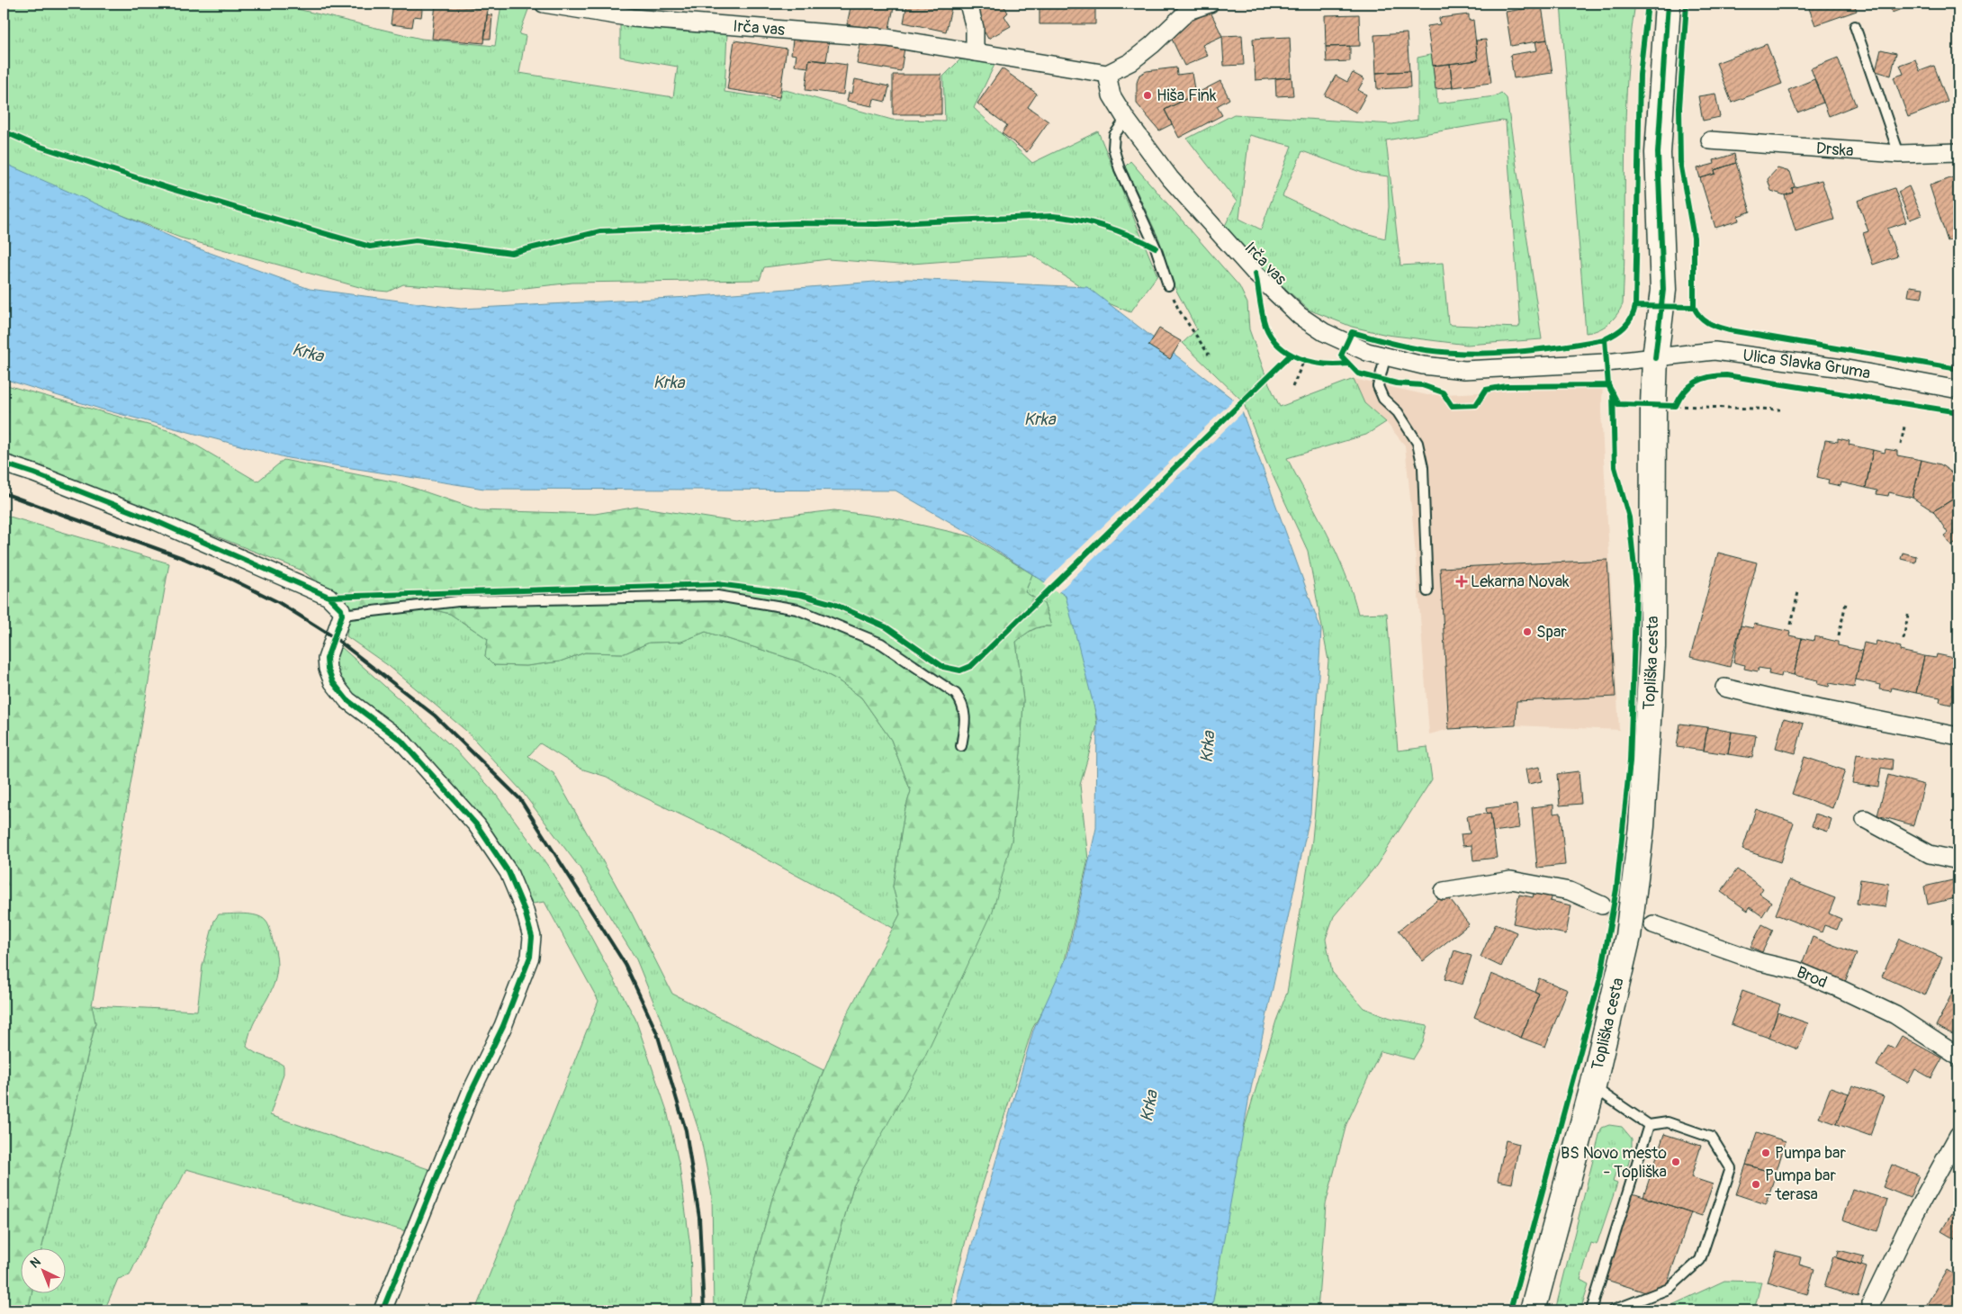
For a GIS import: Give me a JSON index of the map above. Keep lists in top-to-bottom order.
{
  "streets": {
    "main road": ["Topliška cesta"],
    "street": [
      "Irča vas",
      "Drska",
      "Ulica Slavka Gruma",
      "Brod"
    ]
  },
  "crossings": [
    ["Irča vas", "Ulica Slavka Gruma"],
    ["Irča vas", "Topliška cesta"],
    ["Ulica Slavka Gruma", "Topliška cesta"]
  ],
  "water": ["Krka"],
  "places": {
    "other": [
      "Hiša Fink",
      "Spar",
      "Pumpa bar",
      "BS Novo mesto - Topliška",
      "Pumpa bar - terasa"
    ],
    "health": ["Lekarna Novak"]
  },
  "north": "top left"
}
